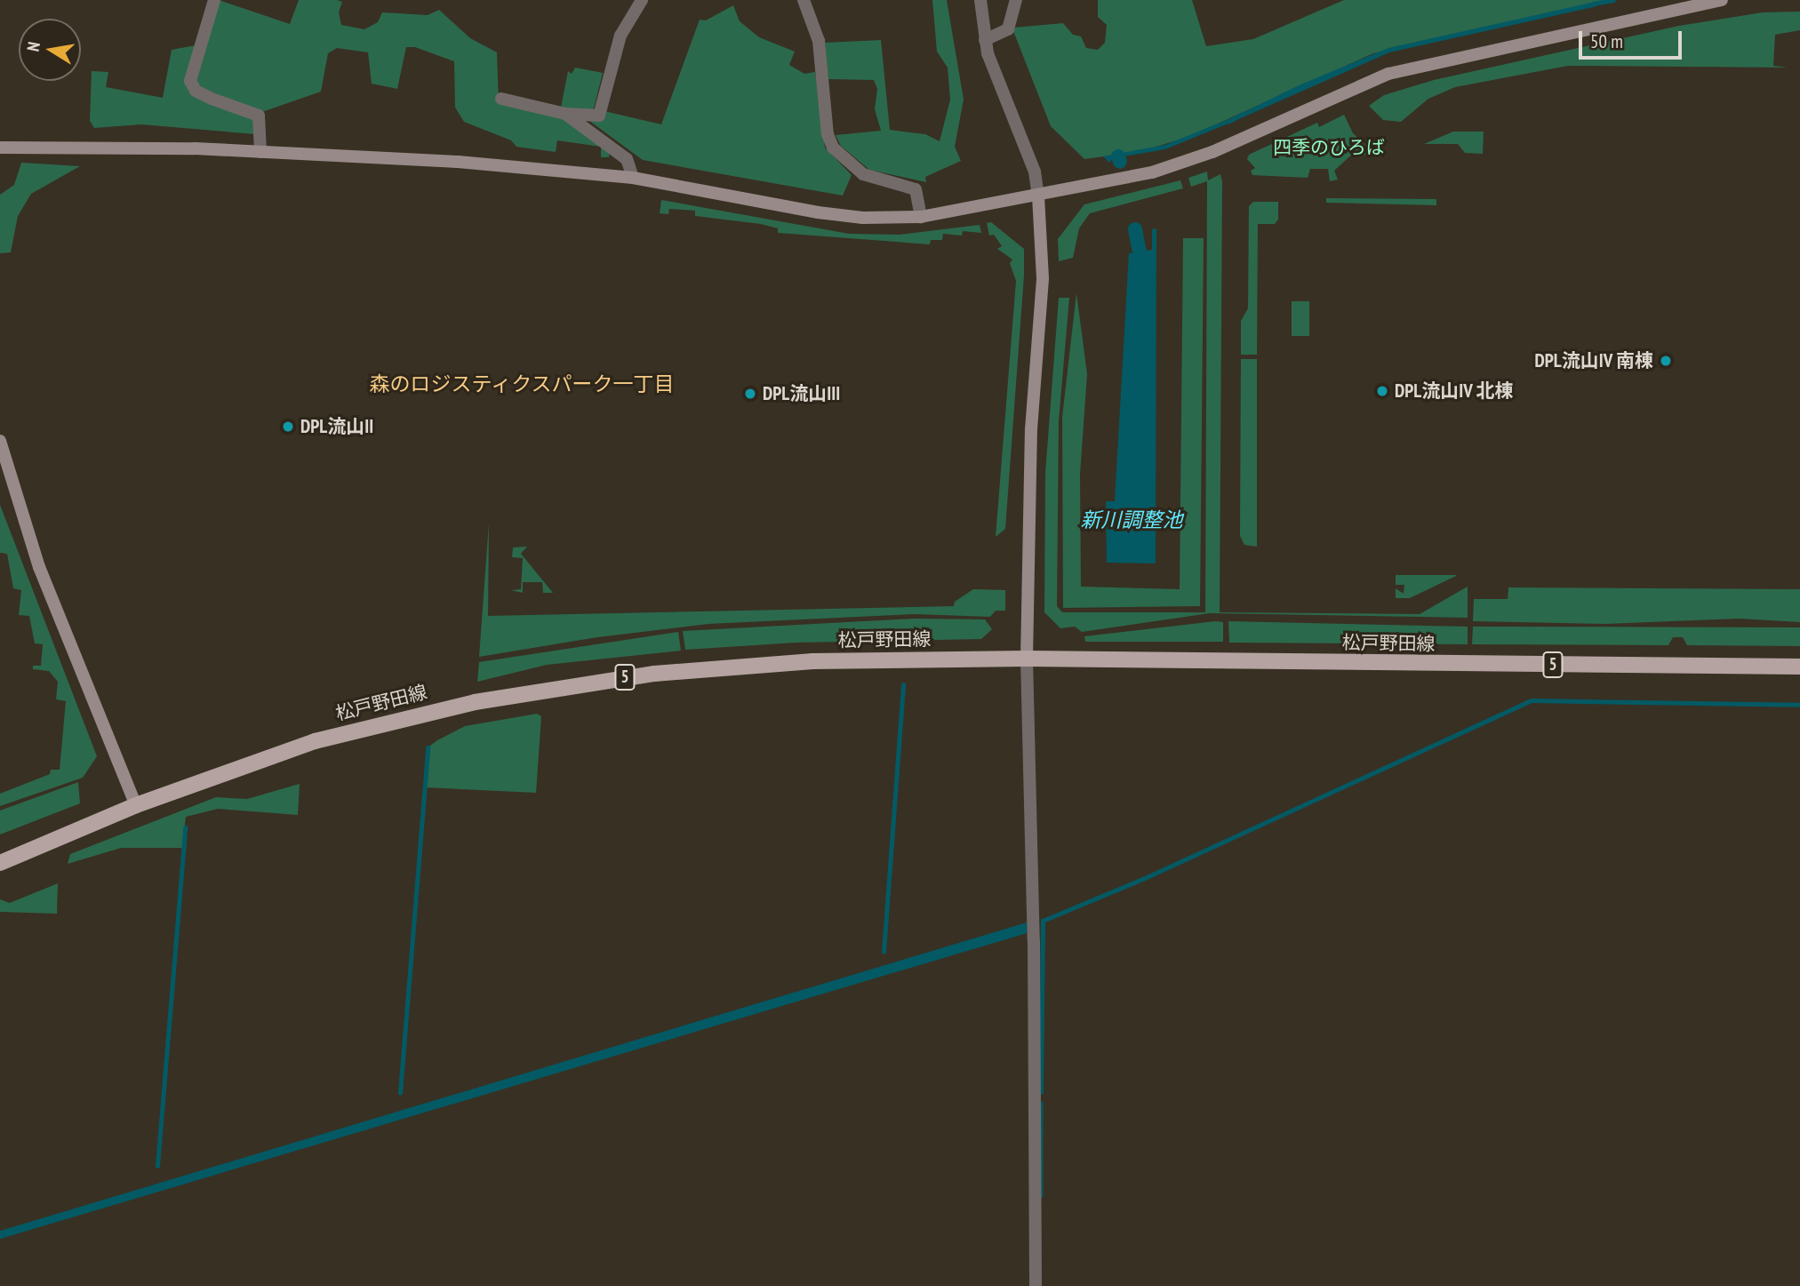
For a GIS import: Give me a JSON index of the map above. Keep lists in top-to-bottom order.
{
  "streets": {
    "main road": ["松戸野田線", "5"]
  },
  "districts": ["森のロジスティクスパーク一丁目"],
  "water": ["新川調整池"],
  "parks": ["四季のひろば"],
  "places": [
    "DPL流山IV 南棟",
    "DPL流山IV 北棟",
    "DPL流山III",
    "DPL流山II"
  ],
  "scale_bar": "50 m",
  "north": "left"
}
